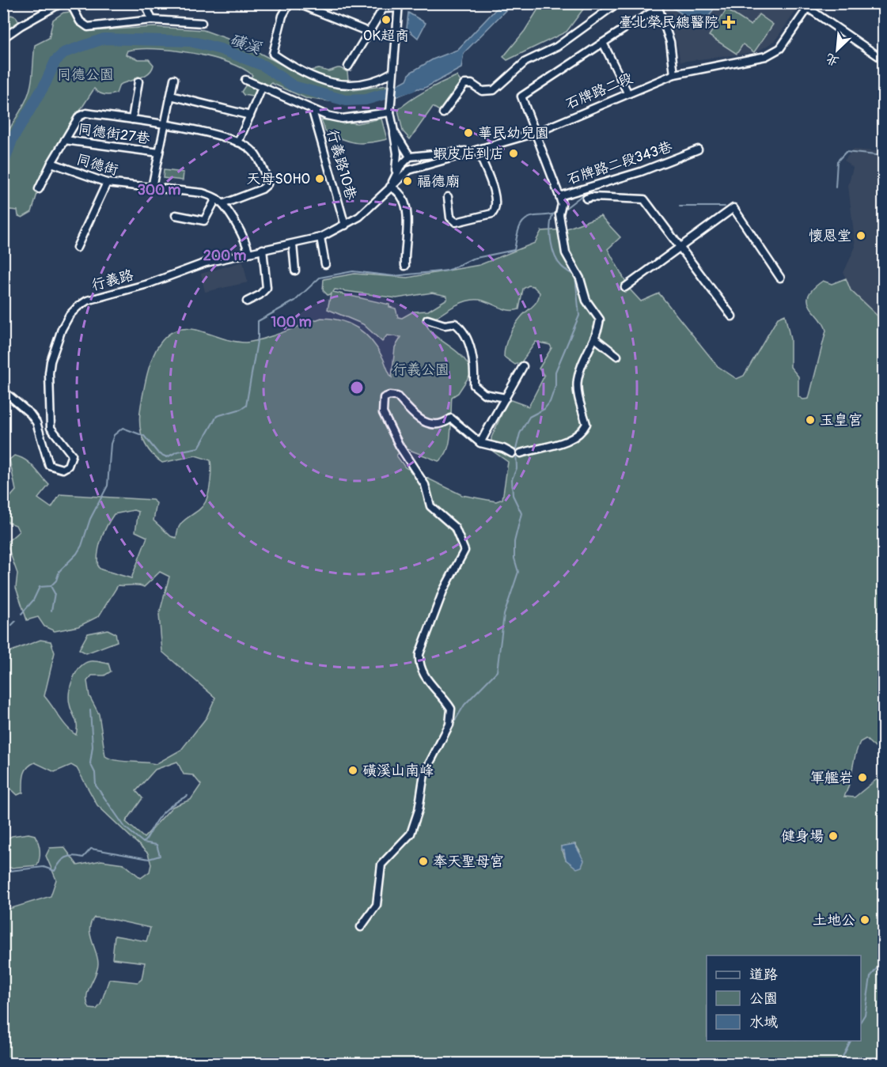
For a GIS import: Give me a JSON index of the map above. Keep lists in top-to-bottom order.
{
  "streets": {
    "street": [
      "石牌路二段",
      "同德街27巷",
      "石牌路二段343巷",
      "同德街",
      "行義路10巷",
      "行義路"
    ]
  },
  "crossings": [
    ["石牌路二段", "石牌路二段343巷"],
    ["石牌路二段", "行義路"],
    ["同德街", "行義路"],
    ["行義路10巷", "行義路"]
  ],
  "water": ["磺溪"],
  "parks": ["同德公園", "行義公園"],
  "places": {
    "other": [
      "OK超商",
      "華民幼兒園",
      "蝦皮店到店",
      "天母SOHO",
      "福德廟",
      "懷恩堂",
      "玉皇宮",
      "磺溪山南峰",
      "軍艦岩",
      "健身場",
      "奉天聖母宮",
      "土地公"
    ],
    "health": ["臺北榮民總醫院"]
  },
  "legend": ["道路", "公園", "水域"],
  "north": "bottom left",
  "rings": ["300 m", "200 m", "100 m"]
}
